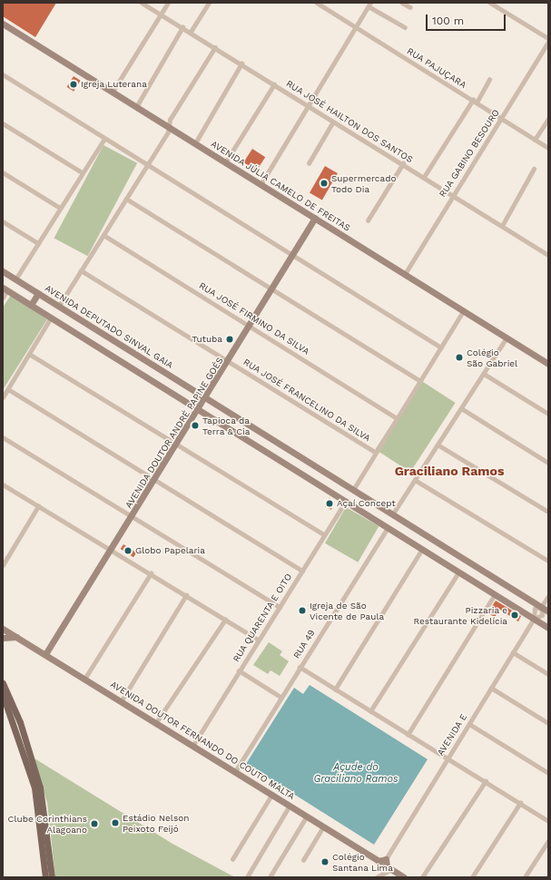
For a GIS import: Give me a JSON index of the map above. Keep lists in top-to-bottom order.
{
  "streets": {
    "street": [
      "RUA PAJUÇARA",
      "RUA JOSÉ HAILTON DOS SANTOS",
      "RUA GABINO BESOURO",
      "AVENIDA JÚLIA CAMELO DE FREITAS",
      "RUA JOSÉ FIRMINO DA SILVA",
      "AVENIDA DEPUTADO SINVAL GAIA",
      "RUA JOSÉ FRANCELINO DA SILVA",
      "AVENIDA DOUTOR ANDRÉ PAPINE GOÉS",
      "RUA QUARENTA E OITO",
      "RUA 49",
      "AVENIDA E",
      "AVENIDA DOUTOR FERNANDO DO COUTO MALTA"
    ]
  },
  "crossings": [
    ["RUA PAJUÇARA", "RUA GABINO BESOURO"],
    ["RUA JOSÉ HAILTON DOS SANTOS", "RUA GABINO BESOURO"],
    ["RUA GABINO BESOURO", "AVENIDA JÚLIA CAMELO DE FREITAS"],
    ["AVENIDA JÚLIA CAMELO DE FREITAS", "AVENIDA DOUTOR ANDRÉ PAPINE GOÉS"],
    ["RUA JOSÉ FIRMINO DA SILVA", "AVENIDA DOUTOR ANDRÉ PAPINE GOÉS"],
    ["AVENIDA DEPUTADO SINVAL GAIA", "AVENIDA DOUTOR ANDRÉ PAPINE GOÉS"],
    ["AVENIDA DEPUTADO SINVAL GAIA", "AVENIDA E"],
    ["RUA JOSÉ FRANCELINO DA SILVA", "AVENIDA DOUTOR ANDRÉ PAPINE GOÉS"],
    ["AVENIDA DOUTOR ANDRÉ PAPINE GOÉS", "AVENIDA DOUTOR FERNANDO DO COUTO MALTA"],
    ["RUA QUARENTA E OITO", "AVENIDA DOUTOR FERNANDO DO COUTO MALTA"],
    ["RUA 49", "AVENIDA DOUTOR FERNANDO DO COUTO MALTA"]
  ],
  "districts": ["Graciliano Ramos"],
  "water": ["Açude do Graciliano Ramos"],
  "places": [
    "Igreja Luterana",
    "Supermercado Todo Dia",
    "Tutuba",
    "Colégio São Gabriel",
    "Tapioca da Terra & Cia",
    "Açaí Concept",
    "Globo Papelaria",
    "Igreja de São Vicente de Paula",
    "Pizzaria e Restaurante Kidelícia",
    "Estádio Nelson Peixoto Feijó",
    "Clube Corinthians Alagoano",
    "Colégio Santana Lima"
  ],
  "scale_bar": "100 m"
}
